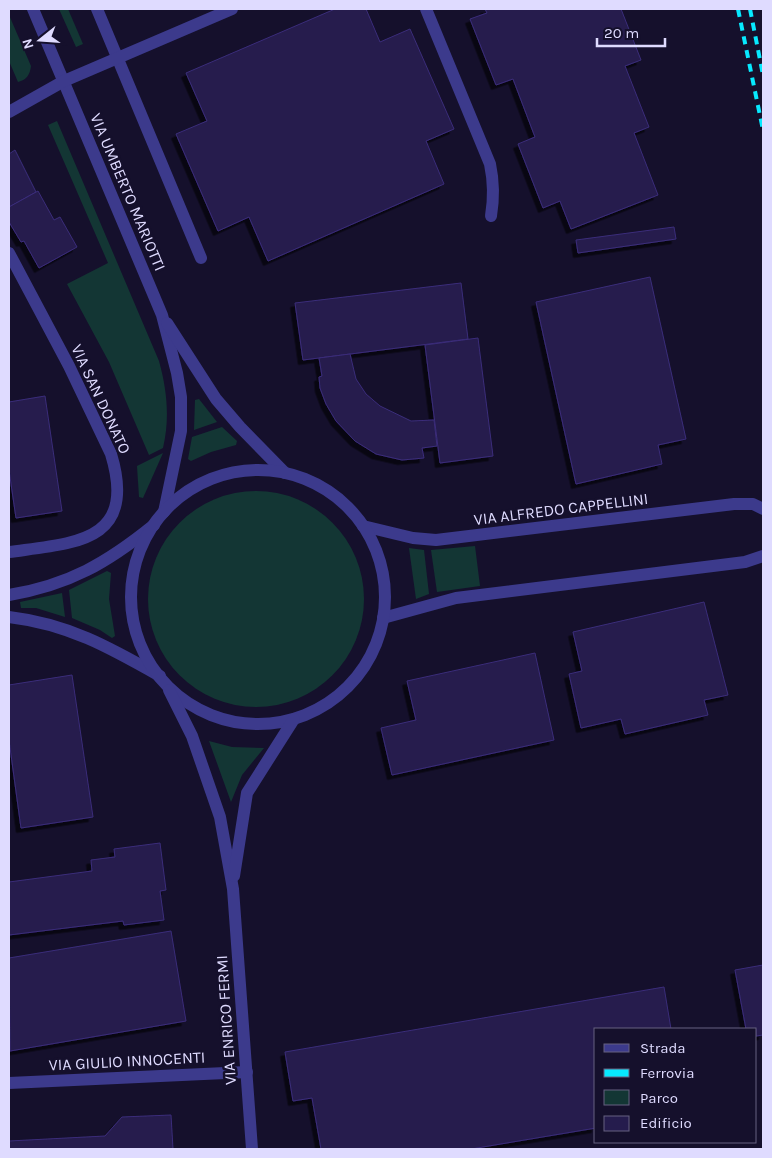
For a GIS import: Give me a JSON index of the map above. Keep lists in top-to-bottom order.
{
  "streets": {
    "street": [
      "VIA UMBERTO MARIOTTI",
      "VIA SAN DONATO",
      "VIA ALFREDO CAPPELLINI",
      "VIA ENRICO FERMI",
      "VIA GIULIO INNOCENTI"
    ]
  },
  "crossings": [
    ["VIA ENRICO FERMI", "VIA GIULIO INNOCENTI"]
  ],
  "legend": [
    "Strada",
    "Ferrovia",
    "Parco",
    "Edificio"
  ],
  "scale_bar": "20 m",
  "north": "left"
}
